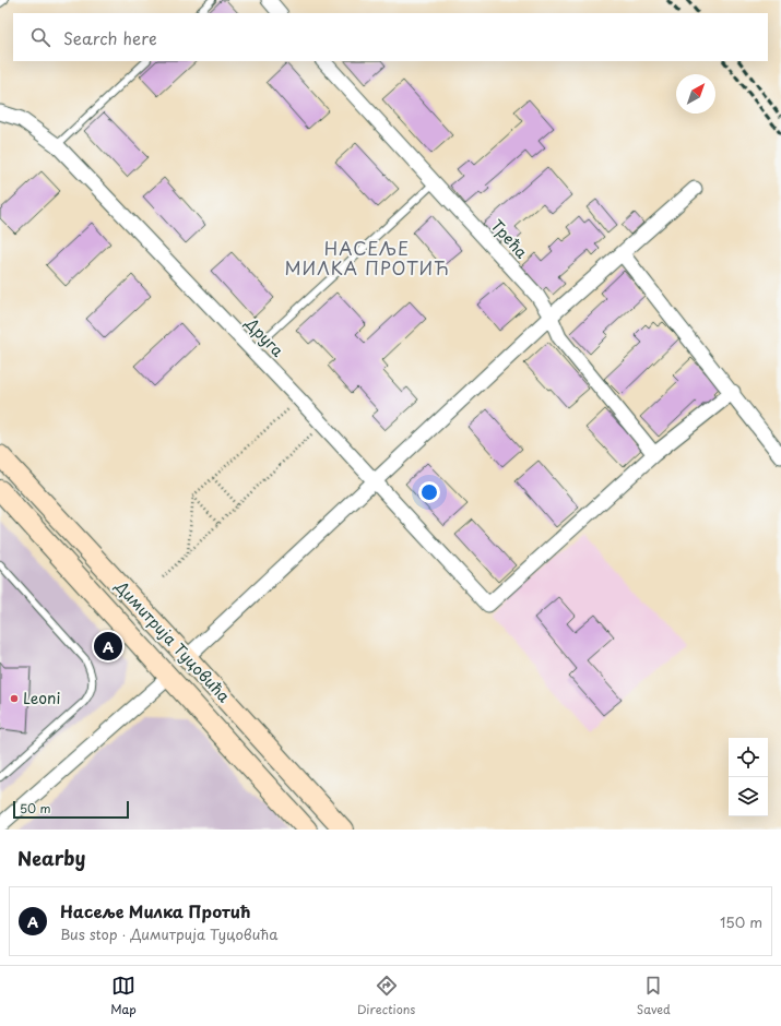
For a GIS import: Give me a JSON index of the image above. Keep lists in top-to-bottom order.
{
  "streets": {
    "main road": ["Димитрија Туцовића"],
    "street": ["Трећа", "Друга"]
  },
  "crossings": [
    ["Трећа", "Друга"]
  ],
  "districts": ["НАСЕЉЕ МИЛКА ПРОТИЋ"],
  "places": ["Leoni"],
  "scale_bar": "50 m",
  "north": "top right",
  "page": {
    "search": "Search here",
    "pins": "A",
    "scale": "50 m",
    "heading": "Nearby",
    "list": [
      {
        "mark": "A",
        "name": "Насеље Милка Протић",
        "note": "Bus stop · Димитрија Туцовића",
        "value": "150 m"
      }
    ],
    "nav": ["Map", "Directions", "Saved"]
  }
}
